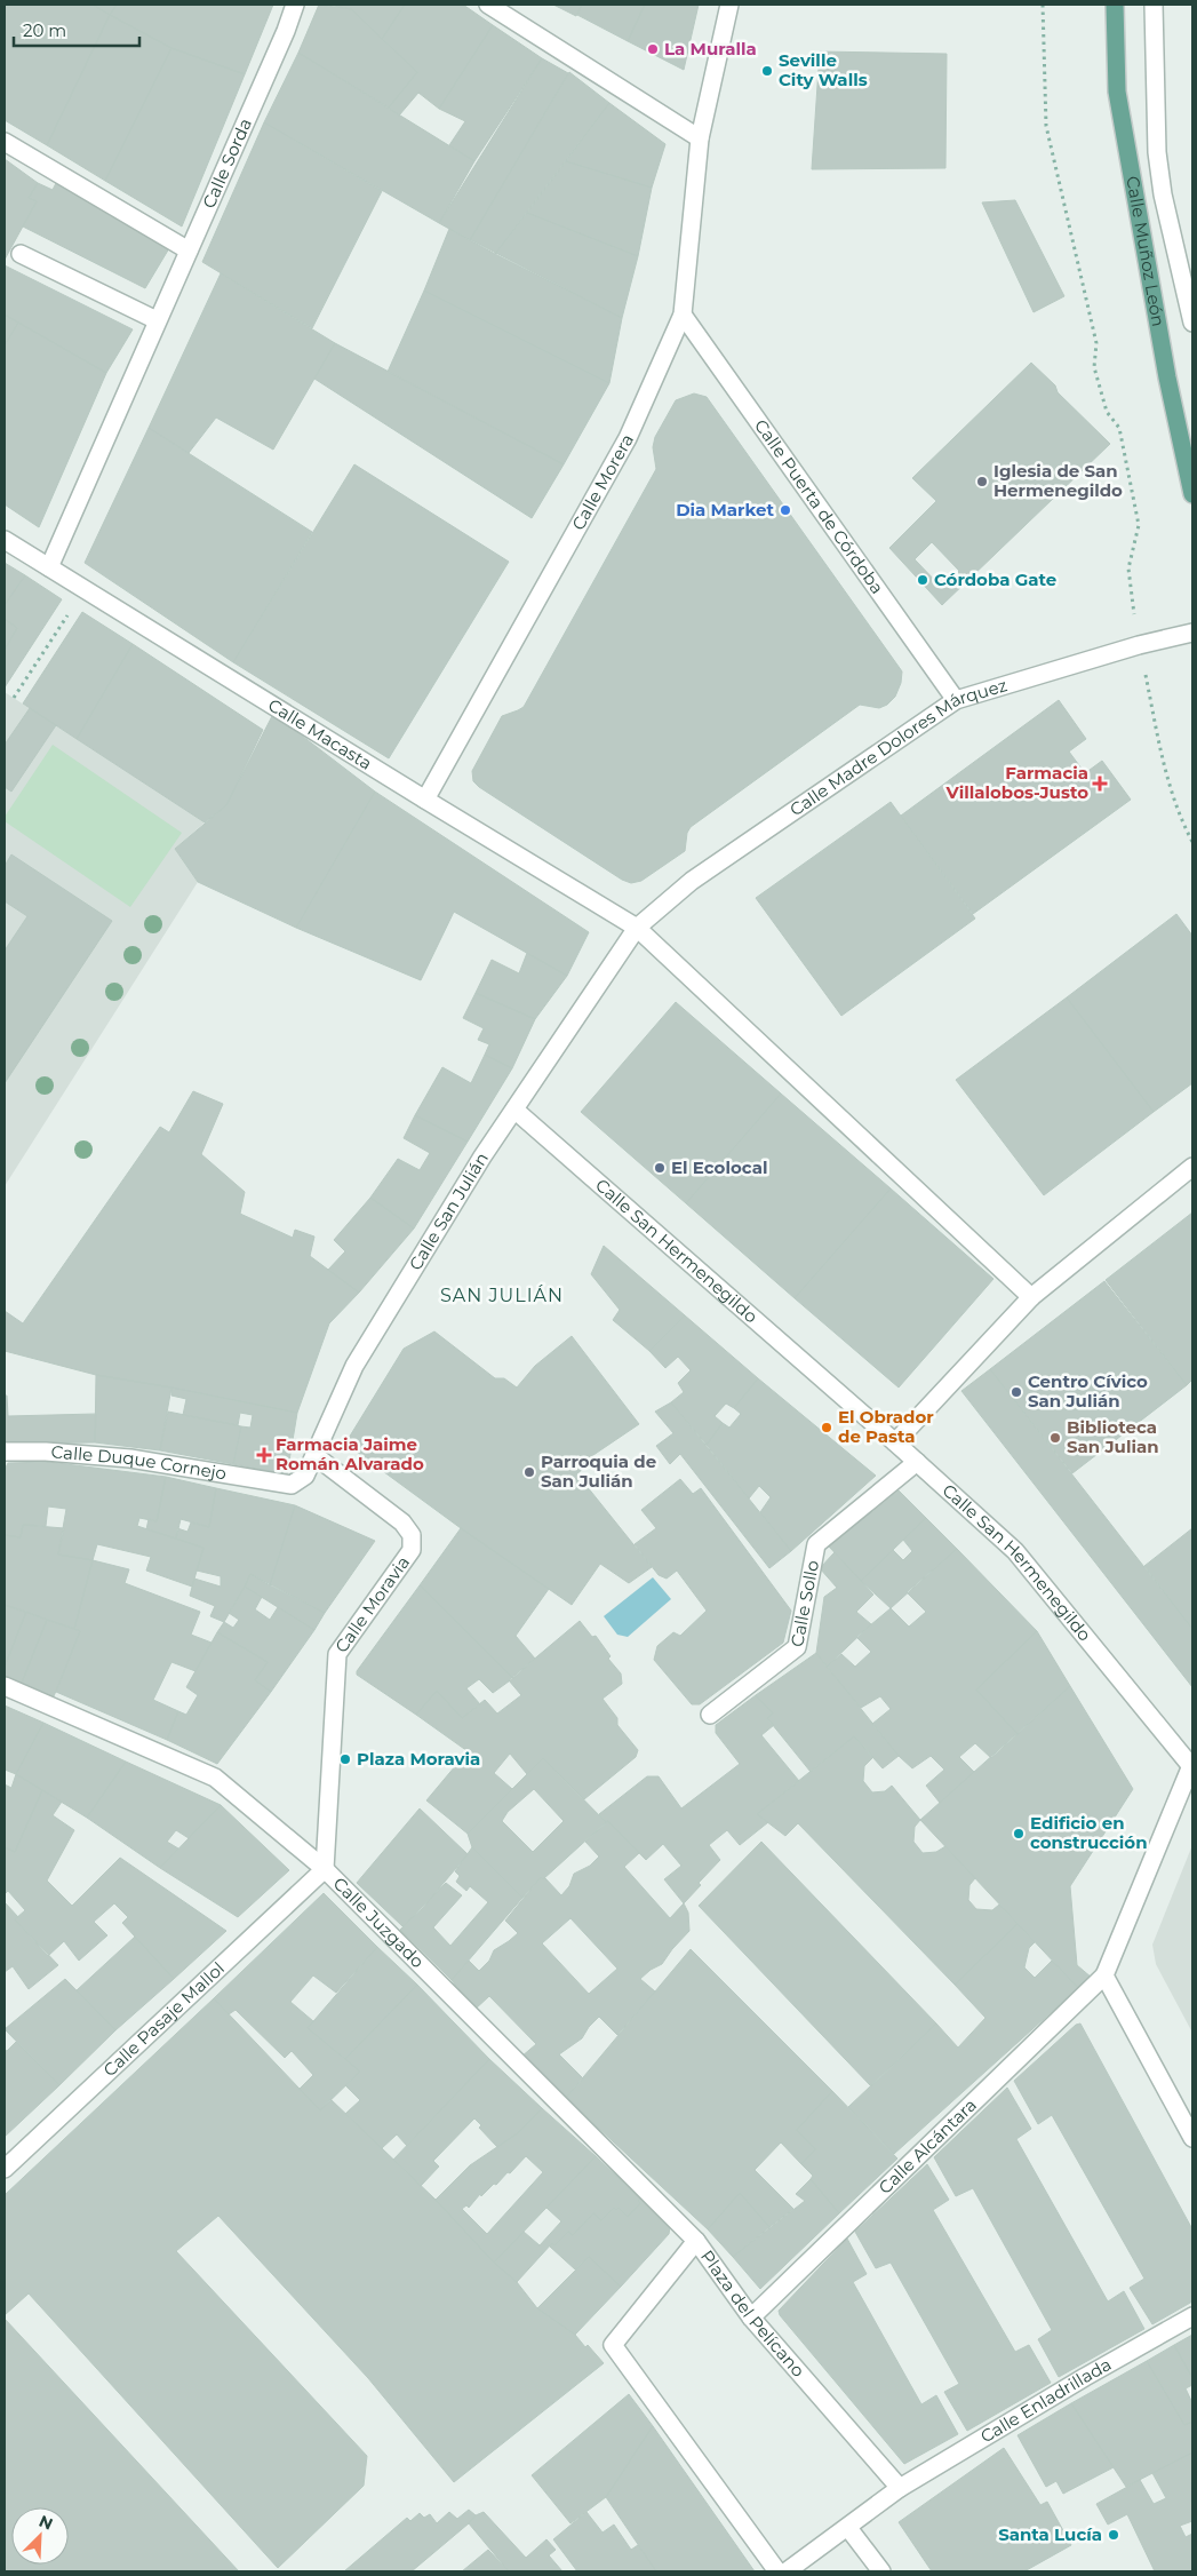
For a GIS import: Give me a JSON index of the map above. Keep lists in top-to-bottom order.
{
  "streets": {
    "main road": ["Calle Muñoz León"],
    "street": [
      "Calle Sorda",
      "Calle Morera",
      "Calle Puerta de Córdoba",
      "Calle Macasta",
      "Calle Madre Dolores Márquez",
      "Calle San Julián",
      "Calle San Hermenegildo",
      "Calle Duque Cornejo",
      "Calle Sollo",
      "Calle Moravia",
      "Calle Juzgado",
      "Calle Pasaje Mallol",
      "Calle Alcántara",
      "Plaza del Pelícano",
      "Calle Enladrillada"
    ]
  },
  "crossings": [
    ["Calle Sorda", "Calle Macasta"],
    ["Calle Morera", "Calle Puerta de Córdoba"],
    ["Calle Morera", "Calle Macasta"],
    ["Calle Puerta de Córdoba", "Calle Madre Dolores Márquez"],
    ["Calle Macasta", "Calle Madre Dolores Márquez"],
    ["Calle Macasta", "Calle San Julián"],
    ["Calle Madre Dolores Márquez", "Calle San Julián"],
    ["Calle San Julián", "Calle San Hermenegildo"],
    ["Calle San Julián", "Calle Duque Cornejo"],
    ["Calle San Julián", "Calle Moravia"],
    ["Calle San Hermenegildo", "Calle Sollo"],
    ["Calle San Hermenegildo", "Calle Alcántara"],
    ["Calle Moravia", "Calle Juzgado"],
    ["Calle Moravia", "Calle Pasaje Mallol"],
    ["Calle Juzgado", "Calle Pasaje Mallol"],
    ["Calle Juzgado", "Plaza del Pelícano"],
    ["Calle Alcántara", "Plaza del Pelícano"],
    ["Plaza del Pelícano", "Calle Enladrillada"]
  ],
  "districts": ["SAN JULIÁN"],
  "places": {
    "other": [
      "La Muralla",
      "Seville City Walls",
      "Iglesia de San Hermenegildo",
      "Dia Market",
      "Córdoba Gate",
      "El Ecolocal",
      "Centro Cívico San Julián",
      "El Obrador de Pasta",
      "Biblioteca San Julian",
      "Parroquia de San Julián",
      "Plaza Moravia",
      "Edificio en construcción",
      "Santa Lucía"
    ],
    "health": ["Farmacia Villalobos-Justo", "Farmacia Jaime Román Alvarado"]
  },
  "scale_bar": "20 m",
  "north": "top right"
}
